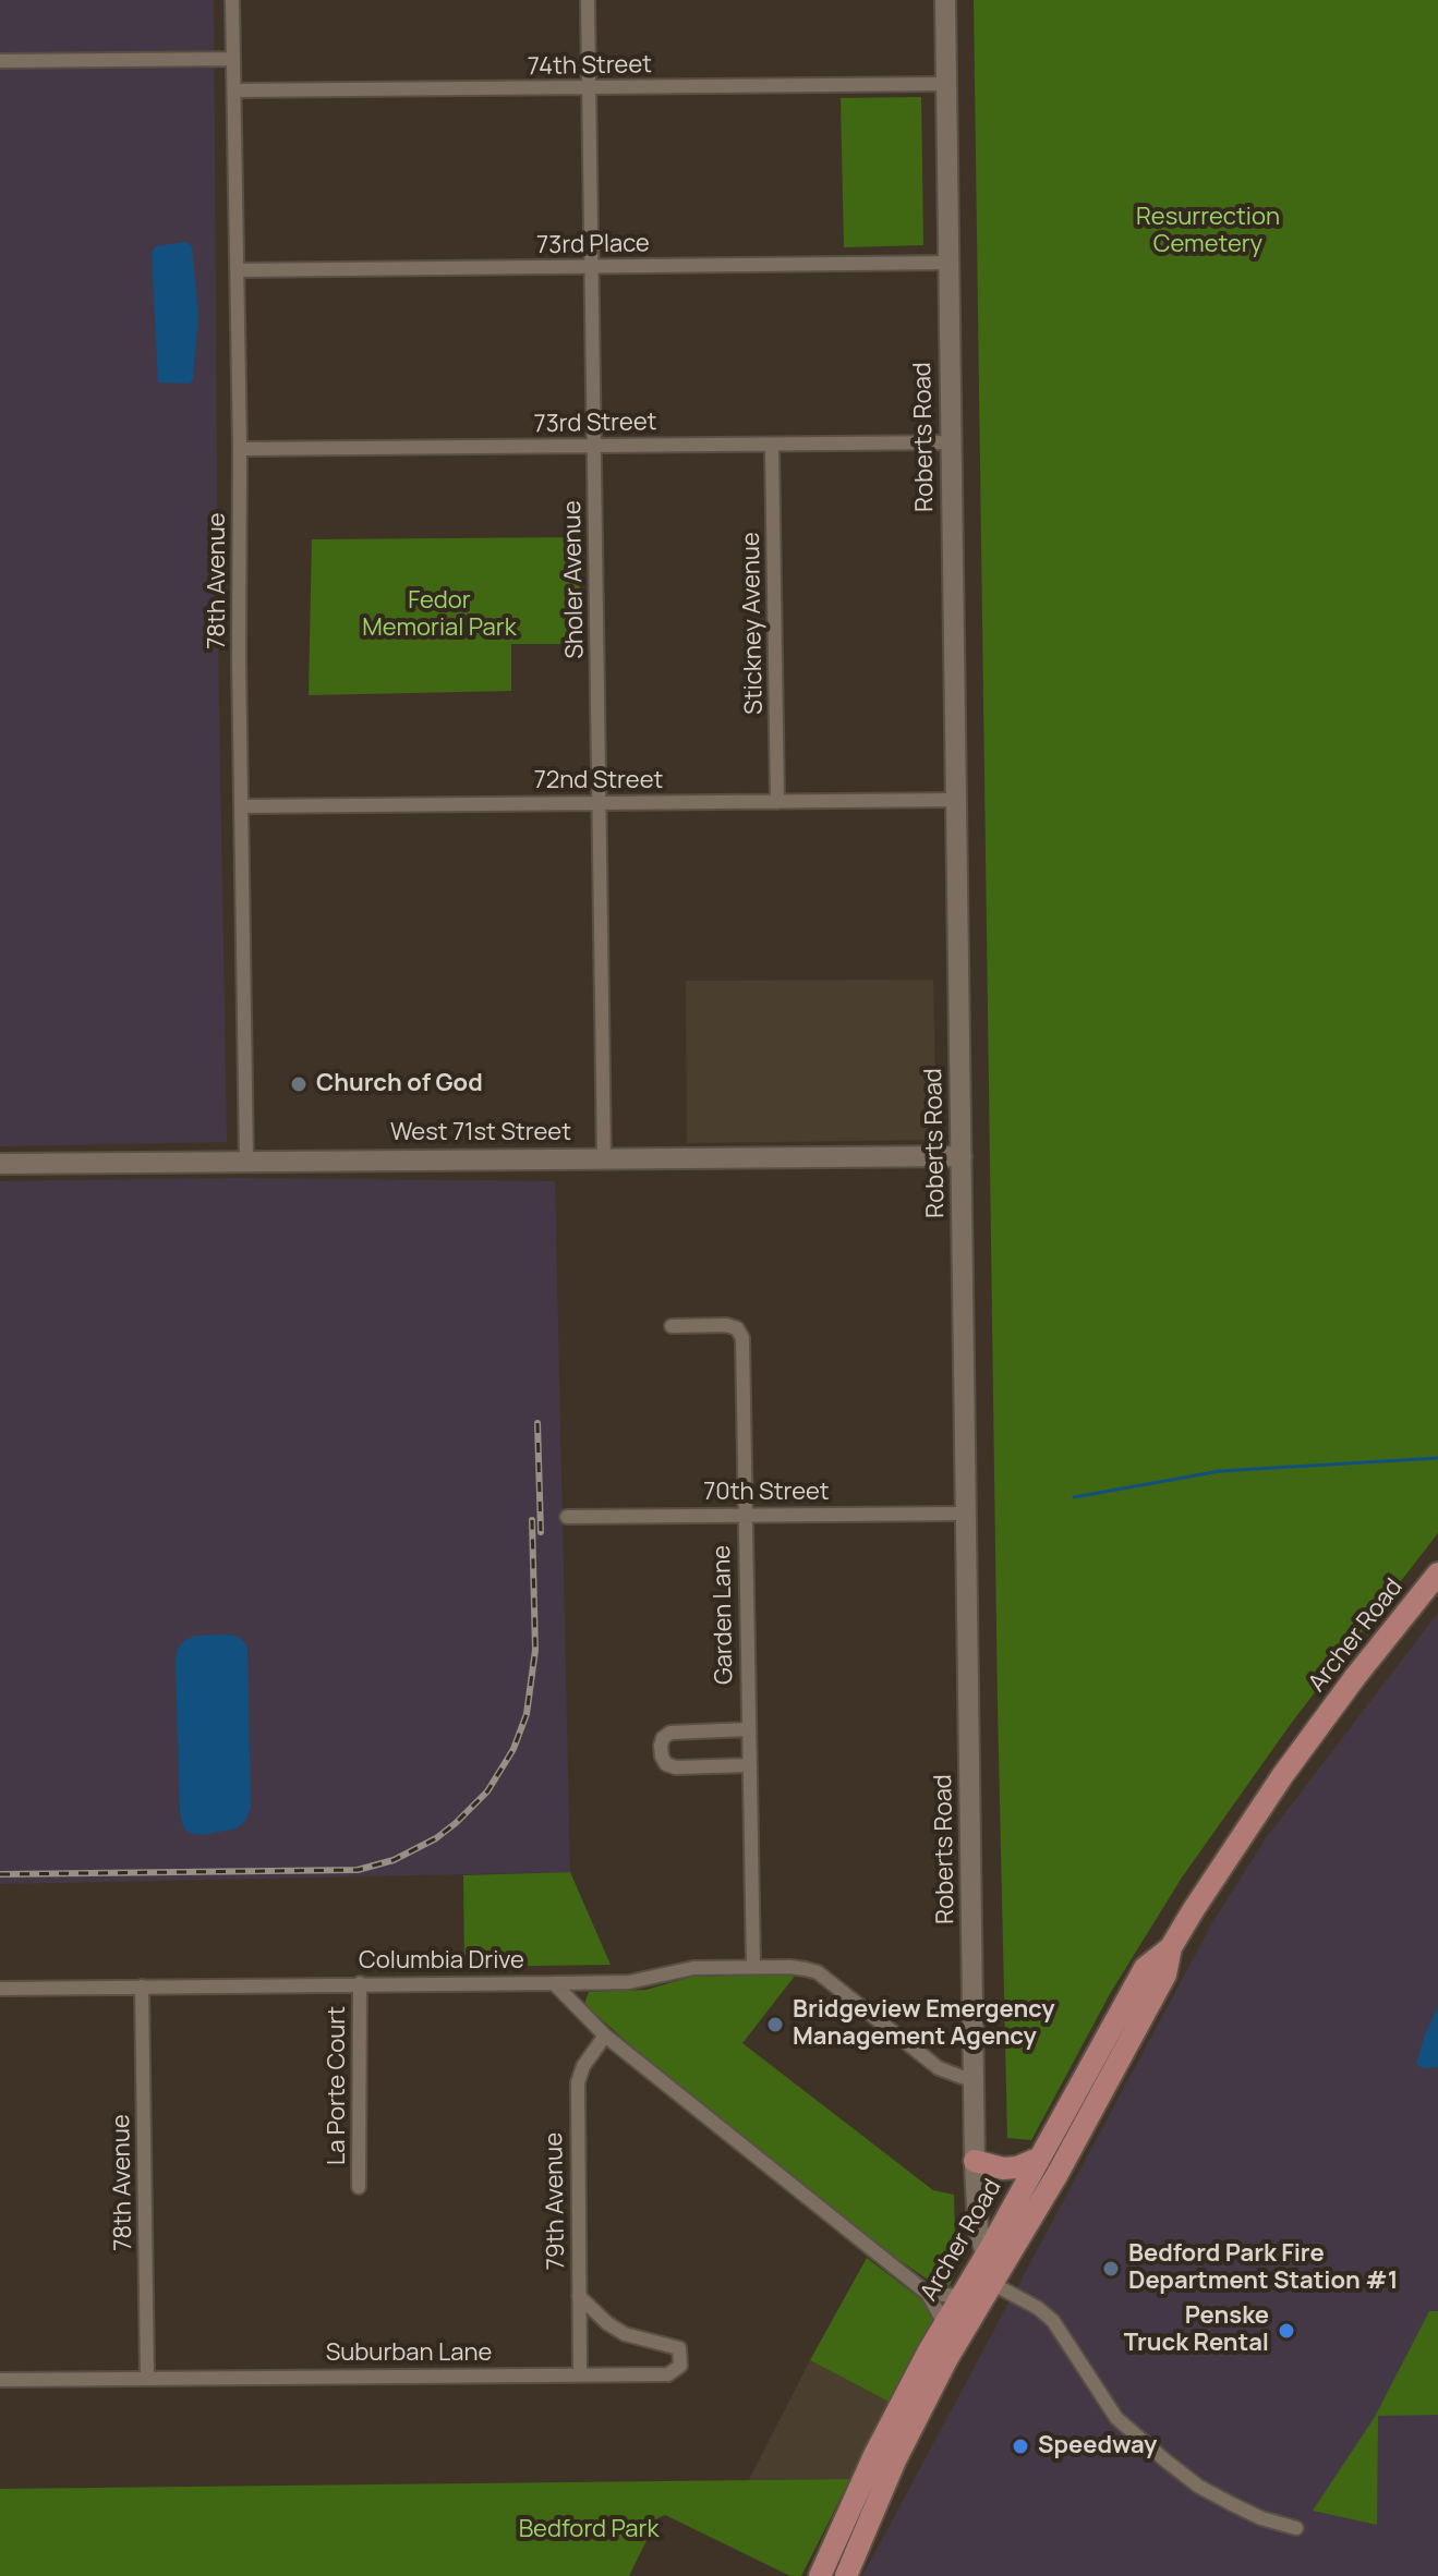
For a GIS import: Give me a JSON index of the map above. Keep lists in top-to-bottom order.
{
  "streets": {
    "main road": ["Archer Road"],
    "street": [
      "74th Street",
      "73rd Place",
      "73rd Street",
      "Roberts Road",
      "Sholer Avenue",
      "78th Avenue",
      "Stickney Avenue",
      "72nd Street",
      "West 71st Street",
      "70th Street",
      "Garden Lane",
      "Columbia Drive",
      "La Porte Court",
      "79th Avenue",
      "Suburban Lane"
    ]
  },
  "crossings": [
    ["74th Street", "Roberts Road"],
    ["74th Street", "Sholer Avenue"],
    ["74th Street", "78th Avenue"],
    ["73rd Place", "Roberts Road"],
    ["73rd Place", "Sholer Avenue"],
    ["73rd Place", "78th Avenue"],
    ["73rd Street", "Roberts Road"],
    ["73rd Street", "Sholer Avenue"],
    ["73rd Street", "78th Avenue"],
    ["73rd Street", "Stickney Avenue"],
    ["Roberts Road", "72nd Street"],
    ["Roberts Road", "West 71st Street"],
    ["Roberts Road", "70th Street"],
    ["Roberts Road", "Archer Road"],
    ["Sholer Avenue", "72nd Street"],
    ["Sholer Avenue", "West 71st Street"],
    ["78th Avenue", "72nd Street"],
    ["78th Avenue", "West 71st Street"],
    ["78th Avenue", "Columbia Drive"],
    ["78th Avenue", "Suburban Lane"],
    ["Stickney Avenue", "72nd Street"],
    ["70th Street", "Garden Lane"],
    ["Archer Road", "Columbia Drive"],
    ["Columbia Drive", "La Porte Court"],
    ["Columbia Drive", "79th Avenue"],
    ["79th Avenue", "Suburban Lane"]
  ],
  "parks": ["Resurrection Cemetery", "Fedor Memorial Park", "Bedford Park"],
  "places": [
    "Church of God",
    "Bridgeview Emergency Management Agency",
    "Bedford Park Fire Department Station #1",
    "Penske Truck Rental",
    "Speedway"
  ]
}
